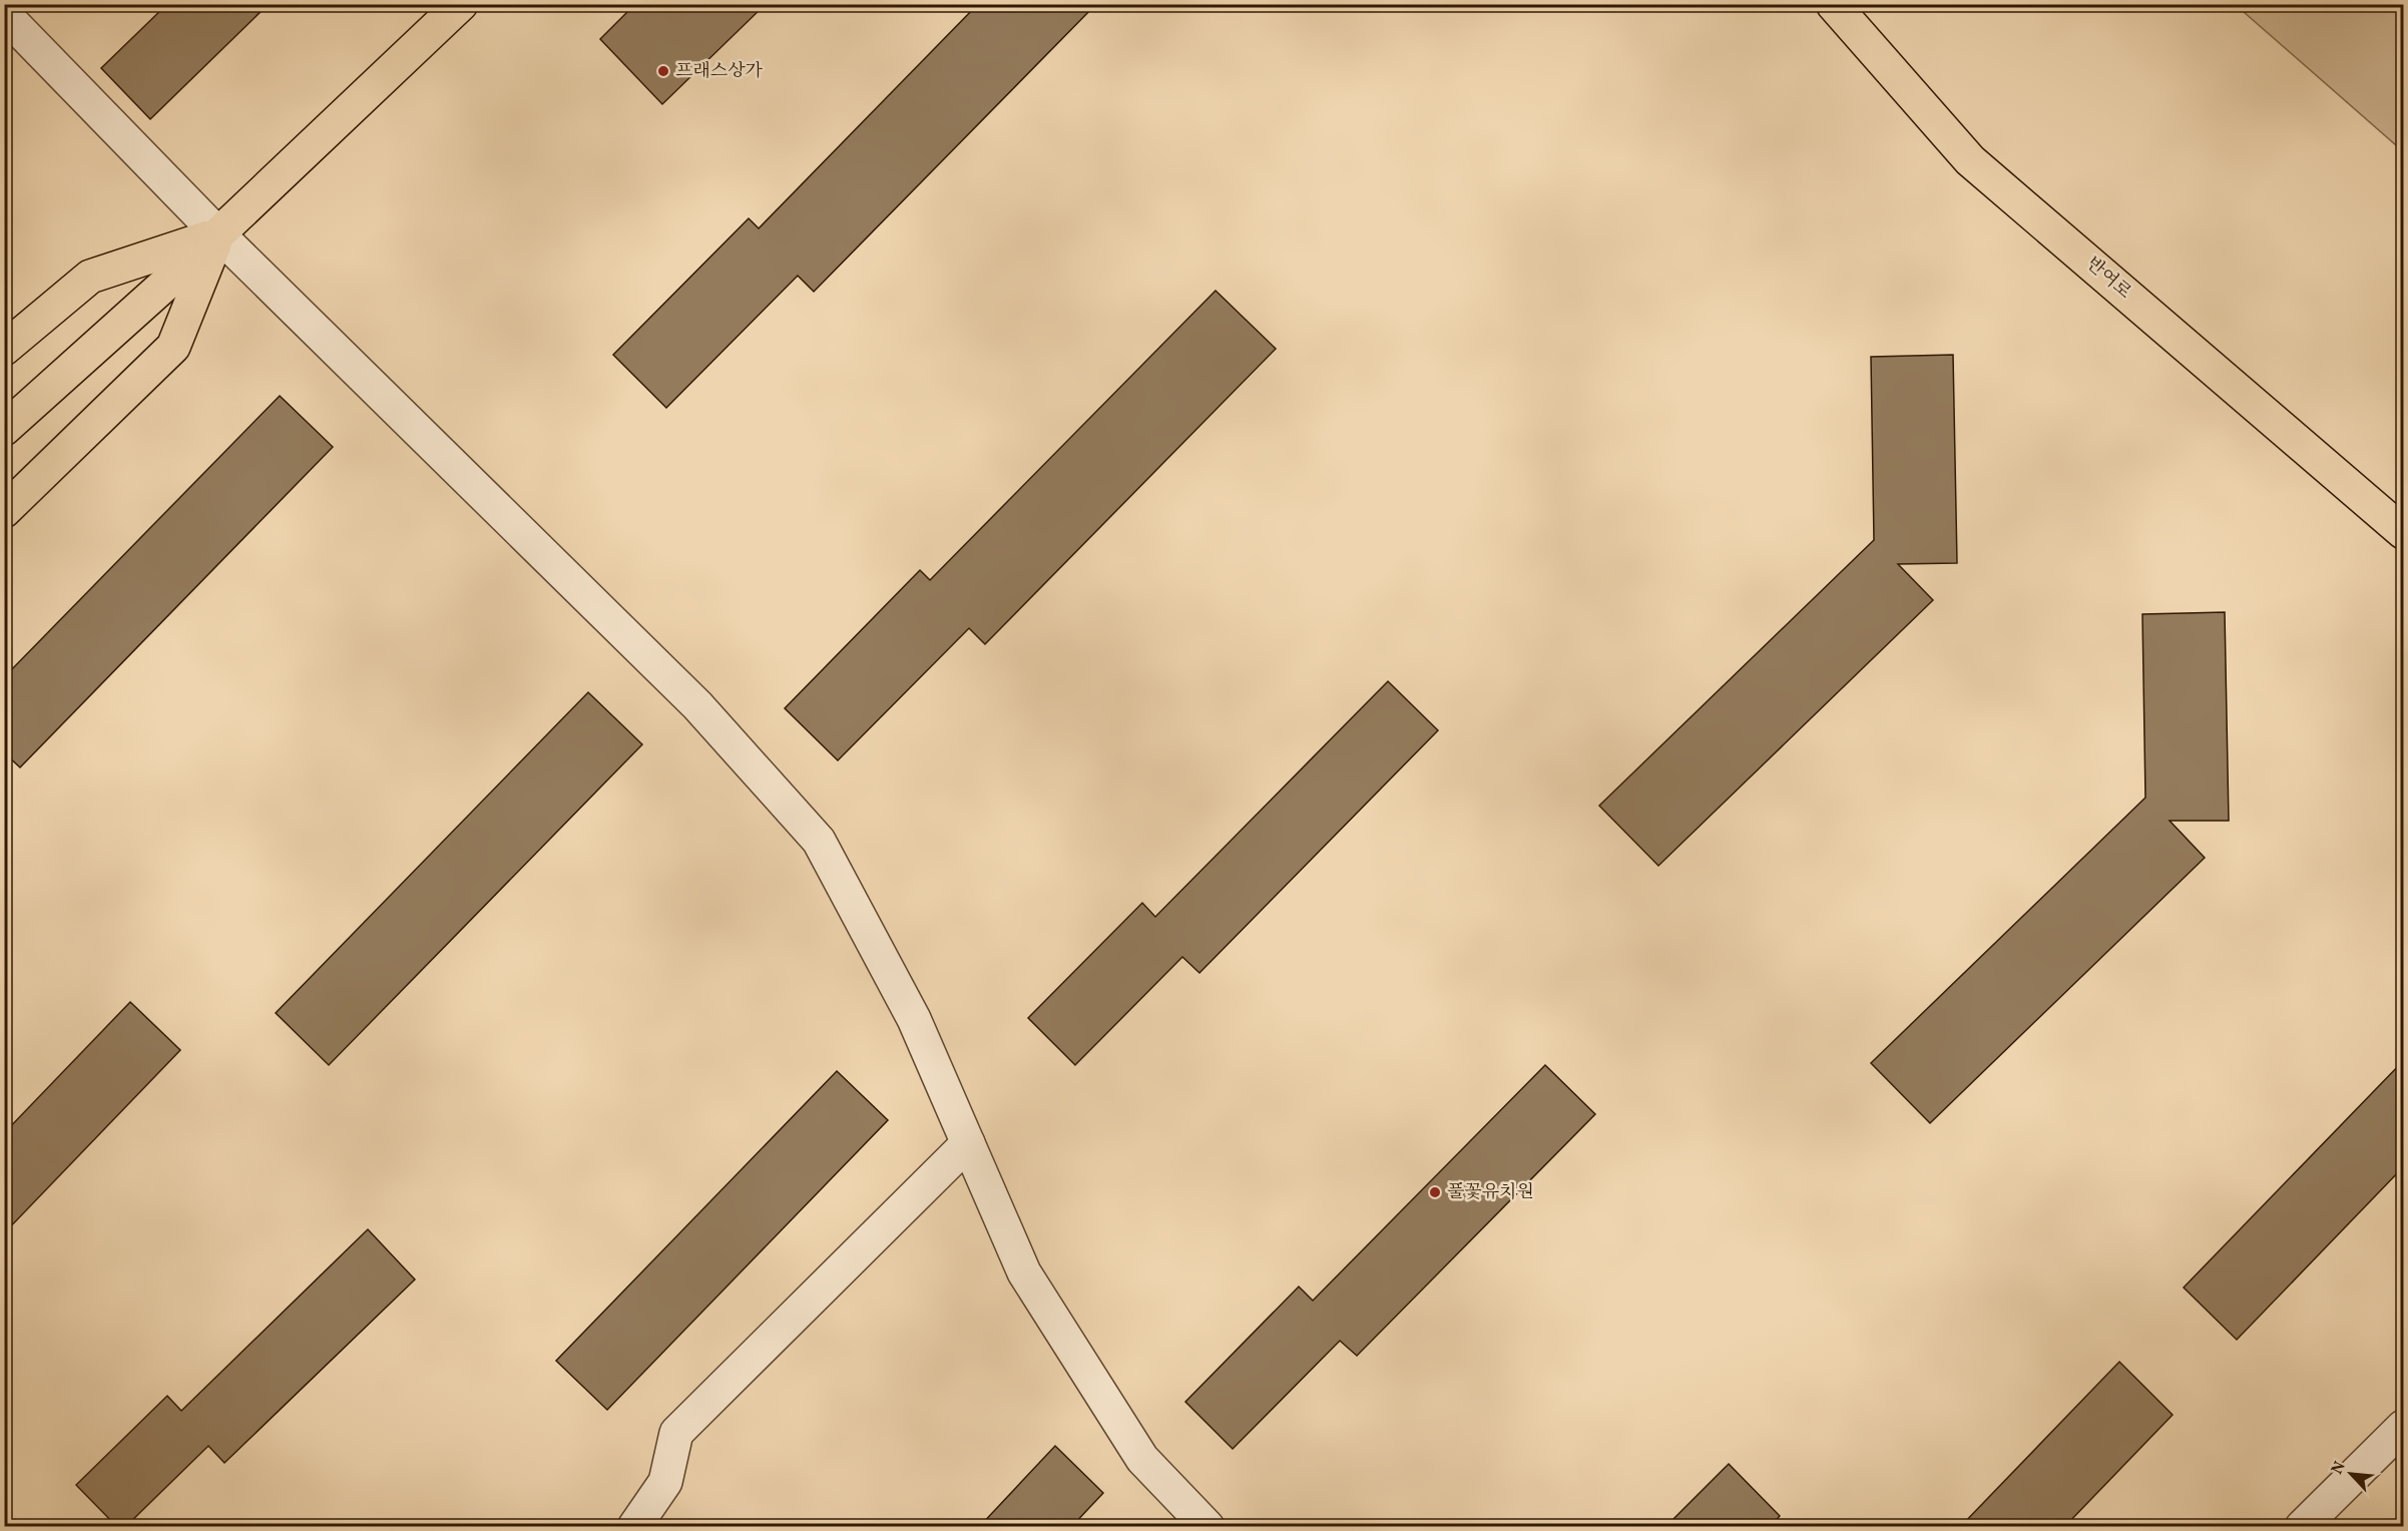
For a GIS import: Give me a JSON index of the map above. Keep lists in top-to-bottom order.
{
  "streets": {
    "main road": ["반여로"]
  },
  "places": ["프래스상가", "풀꽃유치원"],
  "north": "top left"
}
